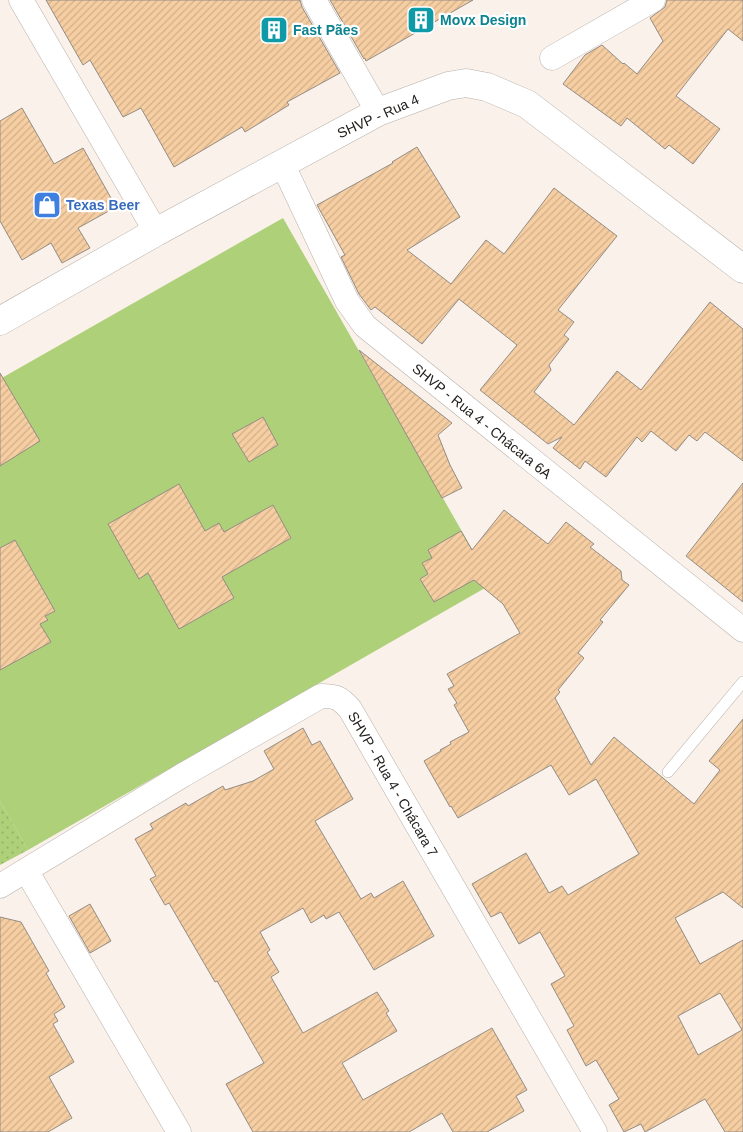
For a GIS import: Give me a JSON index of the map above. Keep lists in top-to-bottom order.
{
  "streets": {
    "street": ["SHVP - Rua 4", "SHVP - Rua 4 - Chácara 6A", "SHVP - Rua 4 - Chácara 7"]
  },
  "crossings": [
    ["SHVP - Rua 4", "SHVP - Rua 4 - Chácara 6A"]
  ],
  "places": {
    "building": ["Movx Design", "Fast Pães"],
    "shop": ["Texas Beer"]
  }
}
